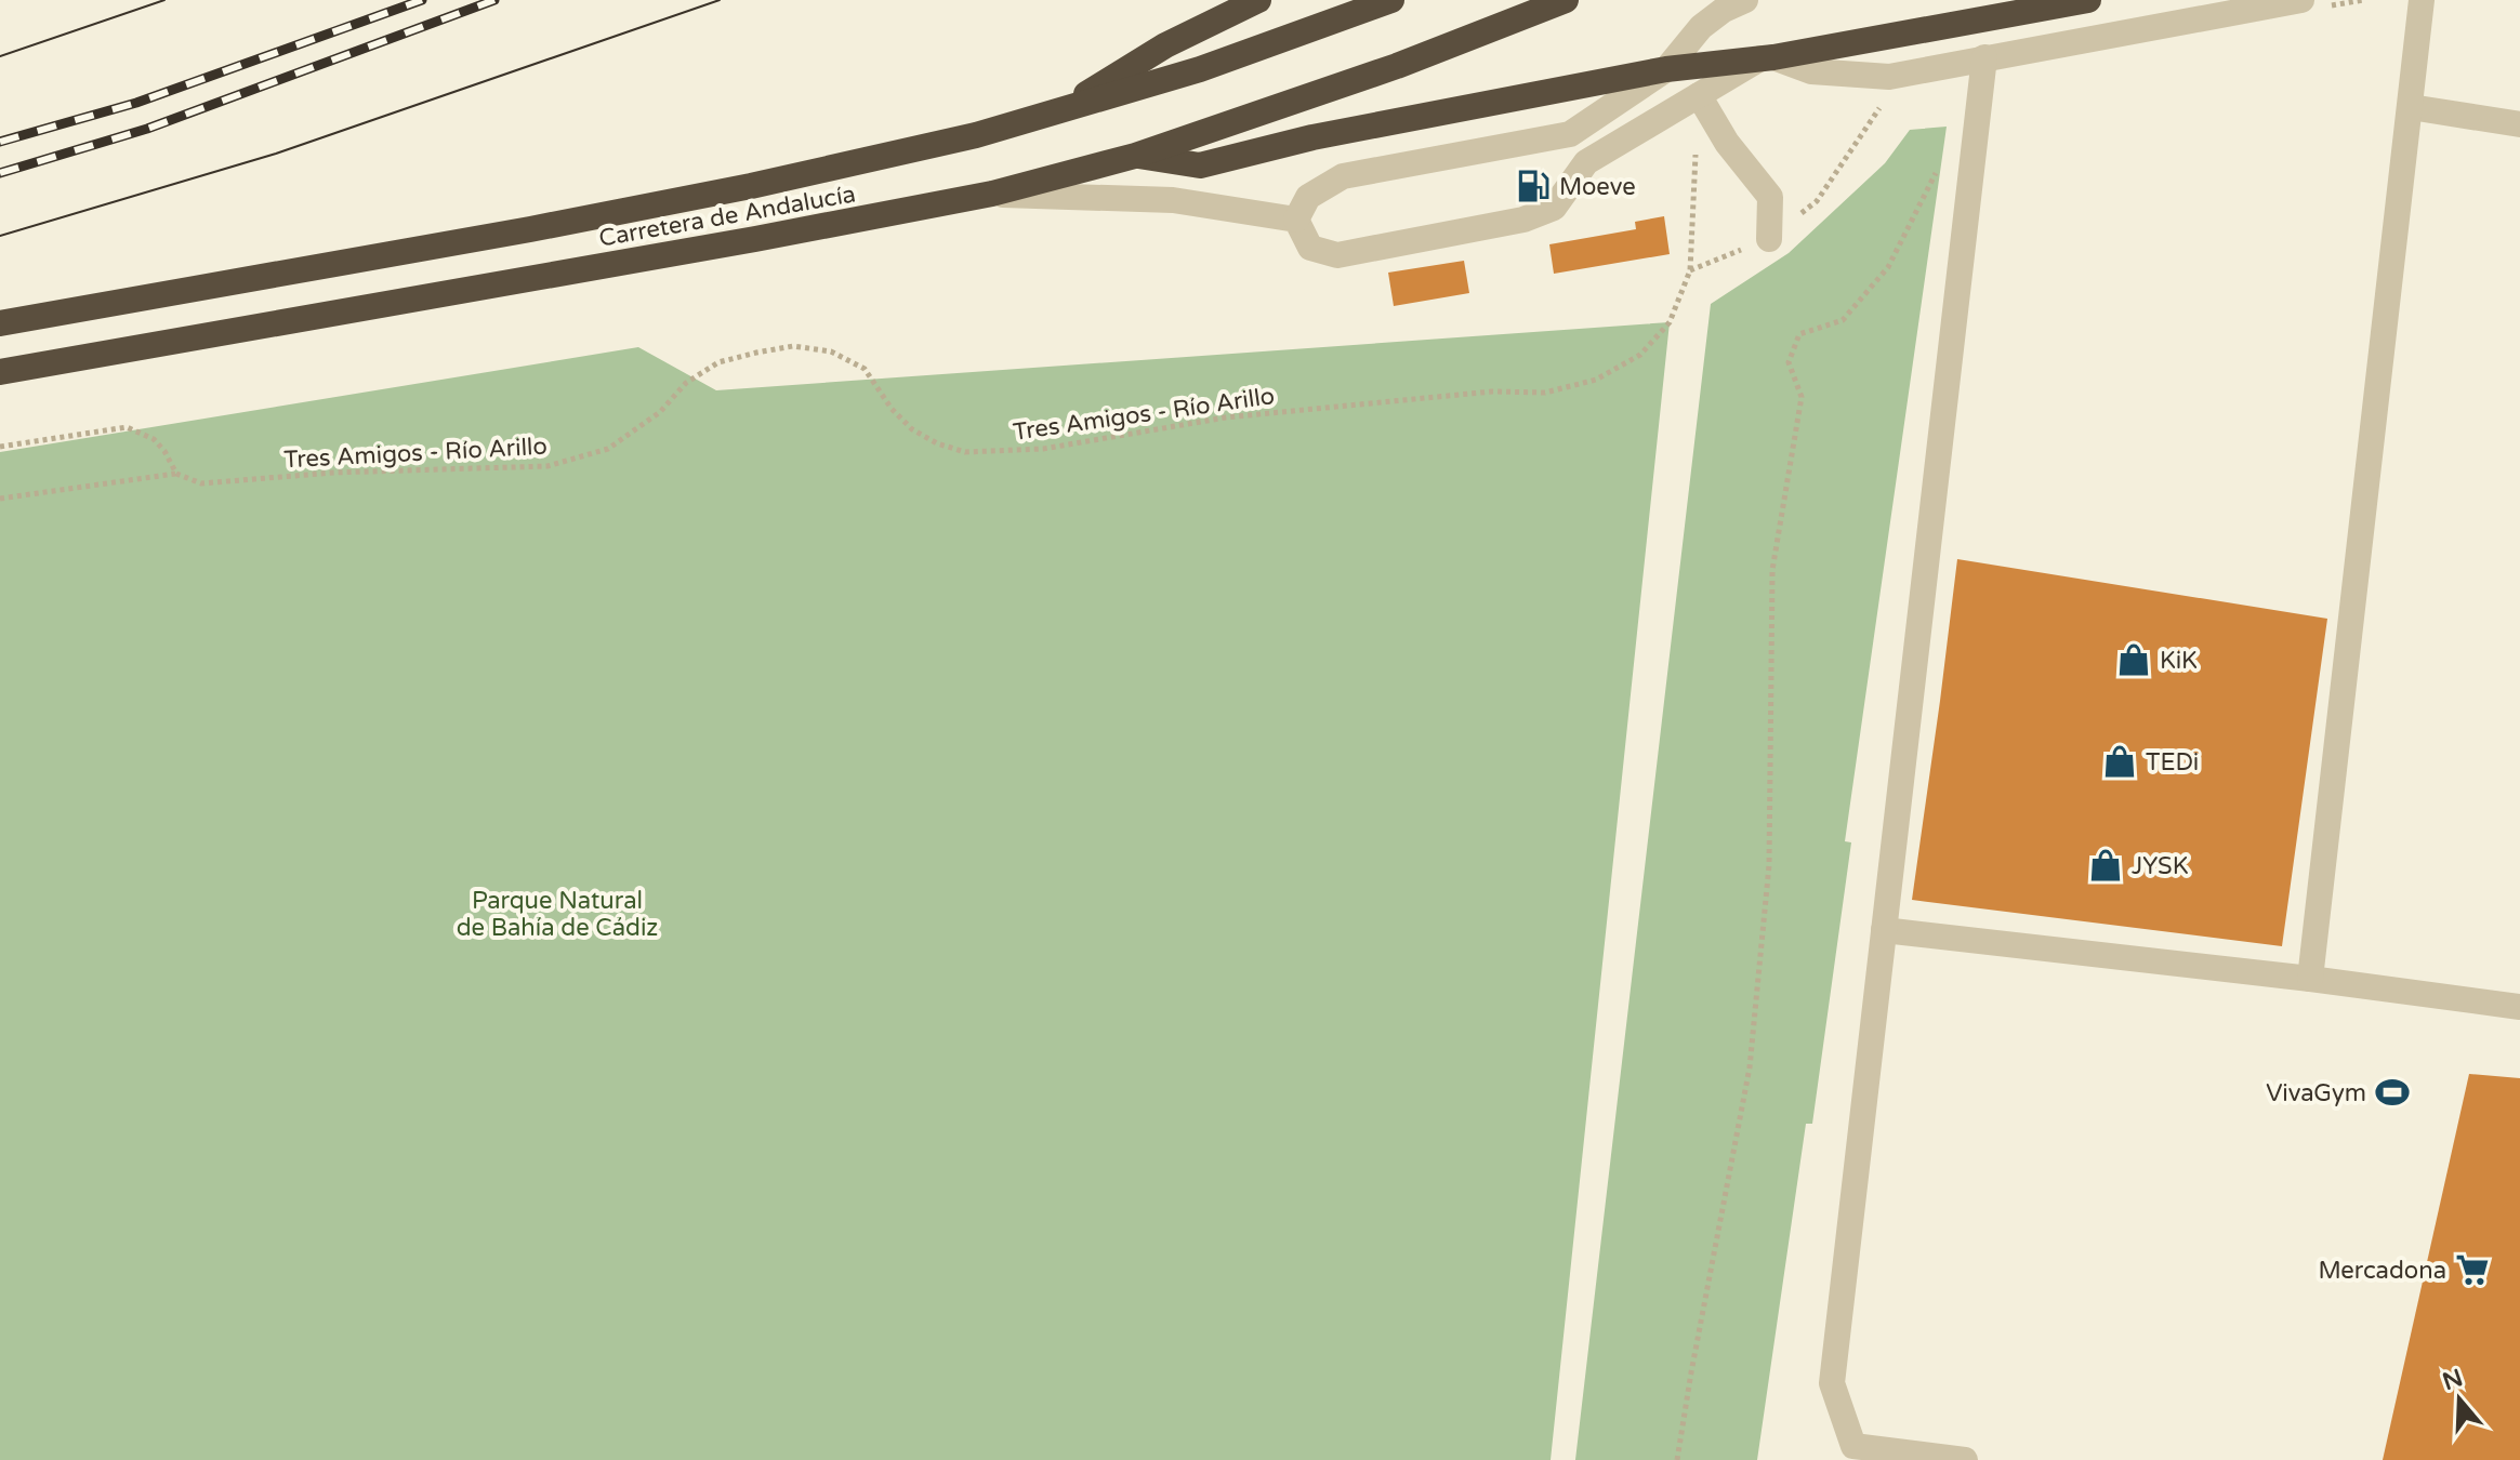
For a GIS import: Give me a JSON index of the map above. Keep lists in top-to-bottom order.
{
  "streets": {
    "highway": ["Carretera de Andalucía"],
    "path": ["Tres Amigos - Río Arillo"]
  },
  "parks": ["Parque Natural de Bahía de Cádiz"],
  "places": {
    "fuel station": ["Moeve"],
    "shop": ["KiK", "TEDi", "JYSK"],
    "sports": ["VivaGym"],
    "supermarket": ["Mercadona"]
  },
  "north": "top"
}
